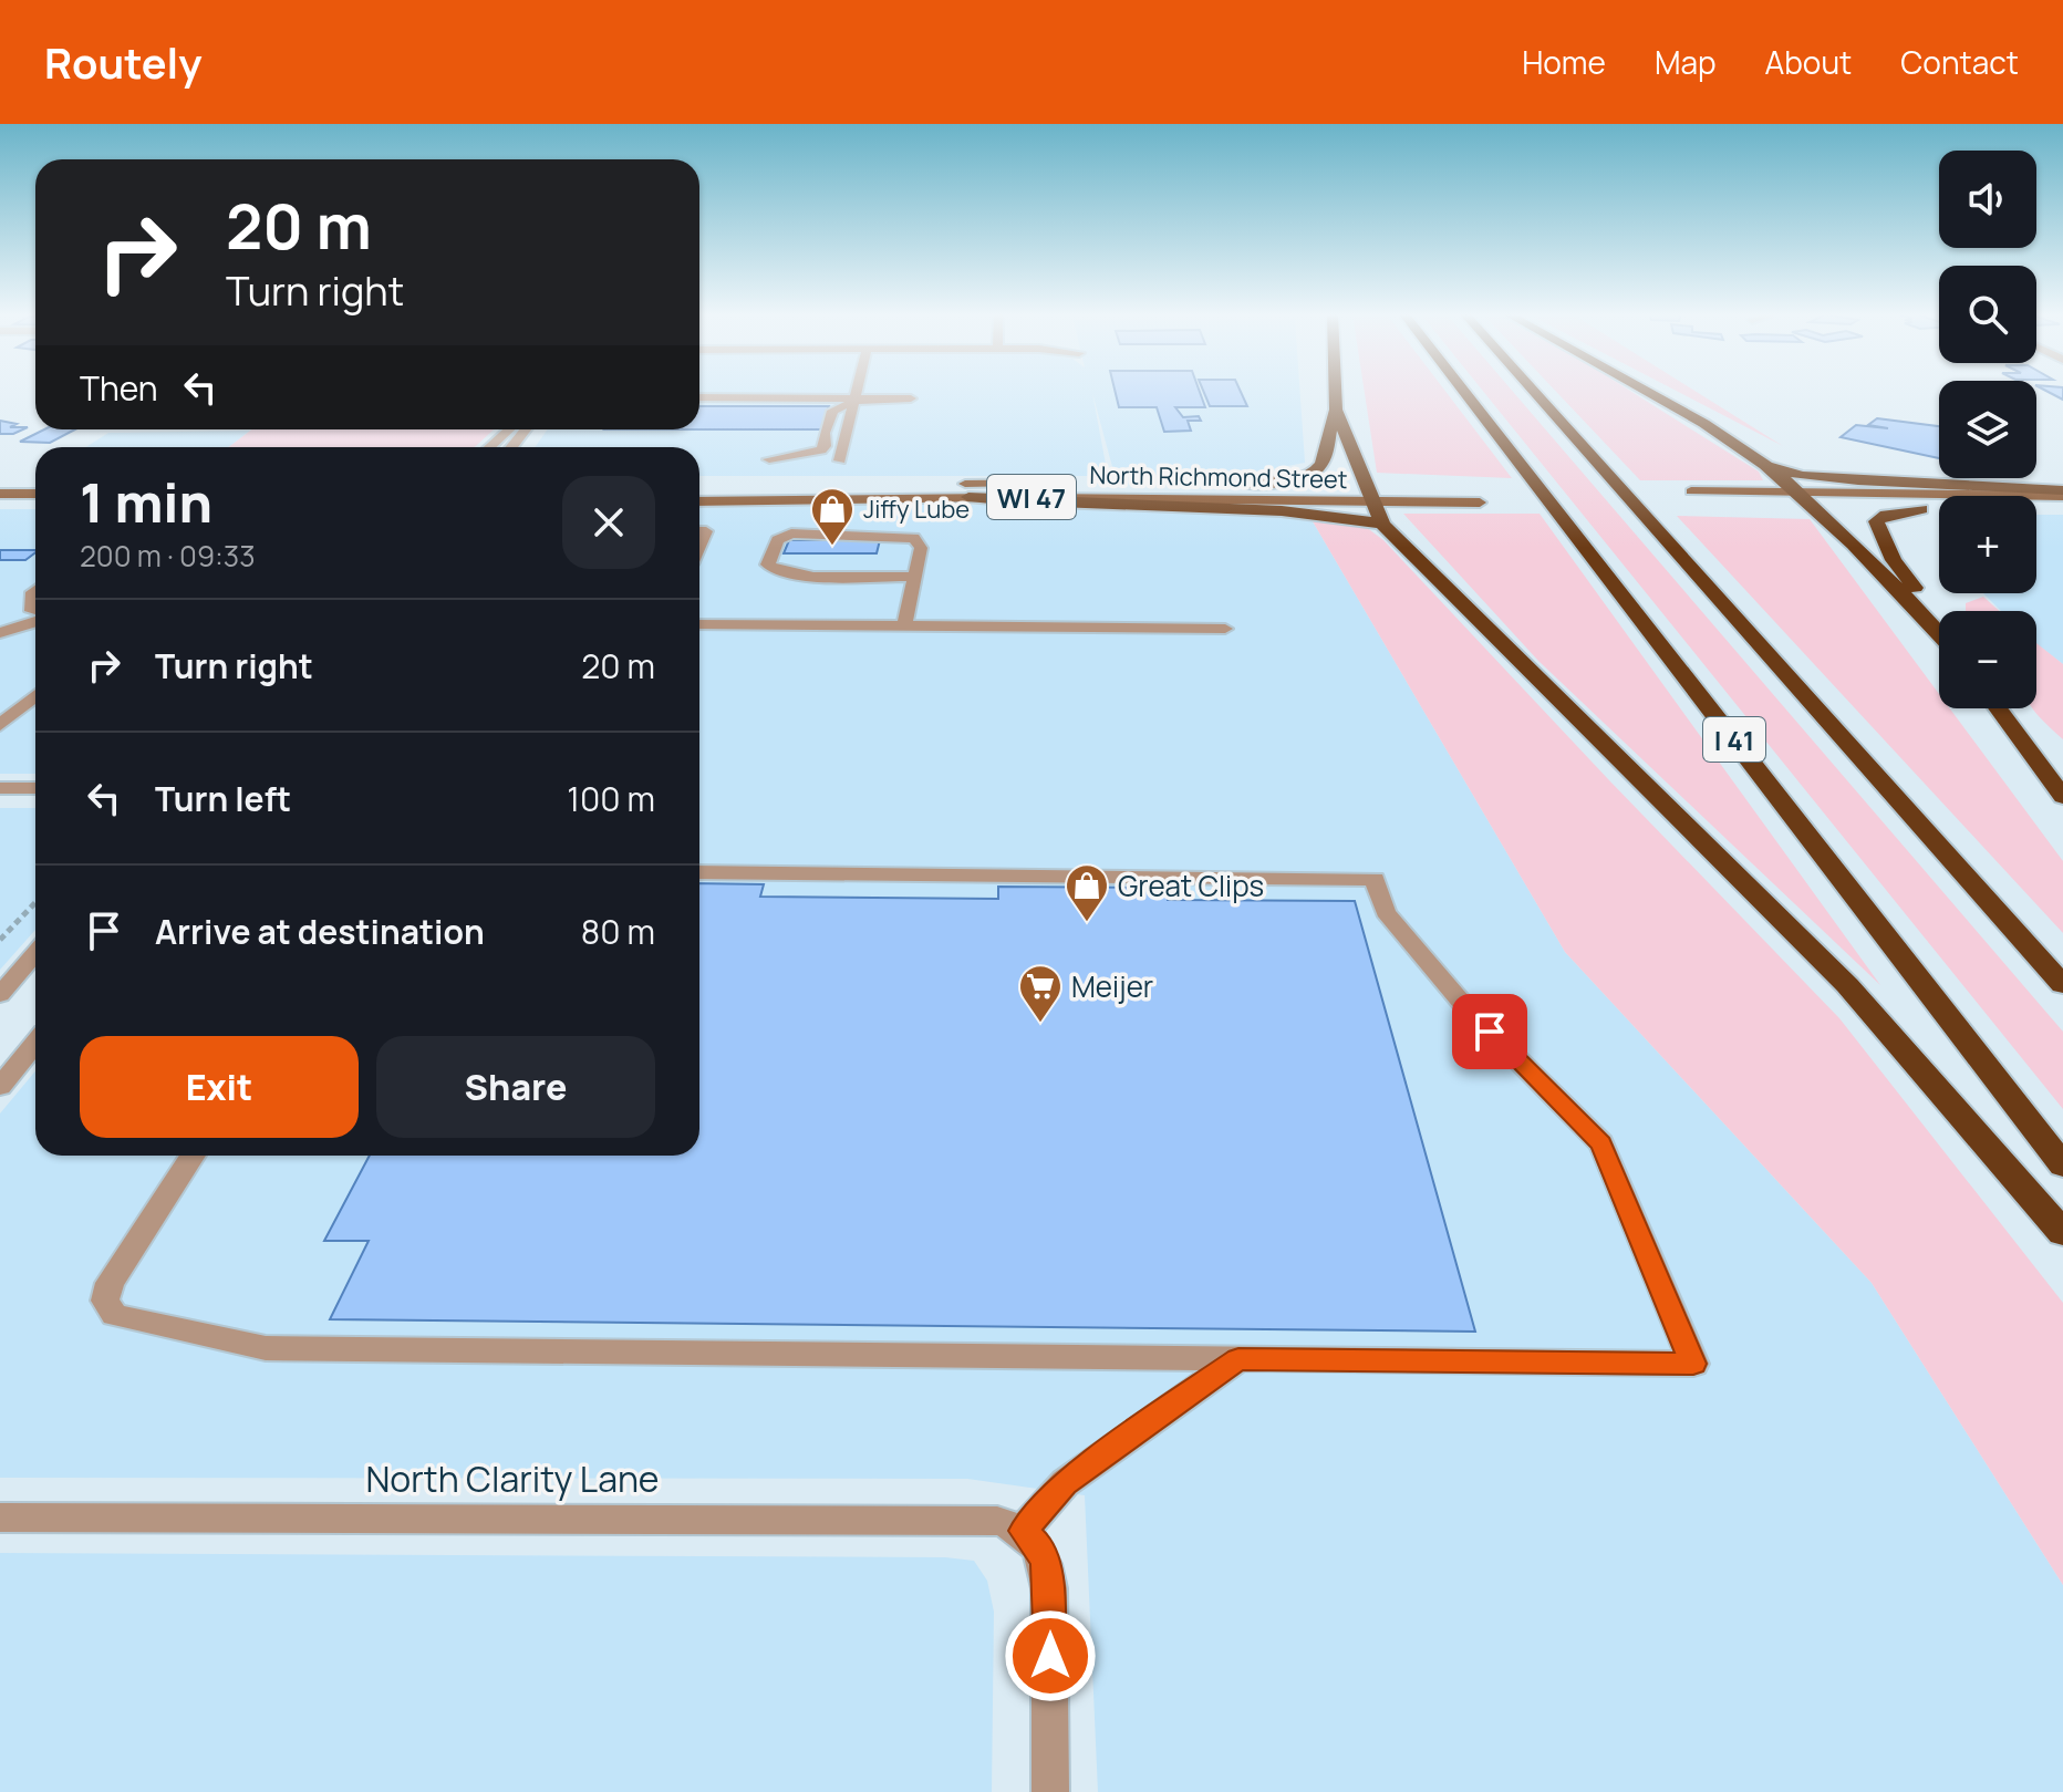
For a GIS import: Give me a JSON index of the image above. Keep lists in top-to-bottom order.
{
  "streets": {
    "highway": ["I 41"],
    "main road": ["North Richmond Street", "WI 47"],
    "street": ["North Clarity Lane"]
  },
  "places": {
    "shop": ["Jiffy Lube", "Great Clips"],
    "supermarket": ["Meijer"]
  },
  "page": {
    "header": "Routely",
    "nav": [
      "Home",
      "Map",
      "About",
      "Contact"
    ],
    "map_buttons": ["+", "−"],
    "turn": ["20 m", "Turn right"],
    "then": "Then",
    "heading": ["1 min", "200 m · 09:33"],
    "list": [
      {
        "name": "Turn right",
        "value": "20 m"
      },
      {
        "name": "Turn left",
        "value": "100 m"
      },
      {
        "name": "Arrive at destination",
        "value": "80 m"
      }
    ],
    "buttons": ["Exit", "Share"]
  }
}
